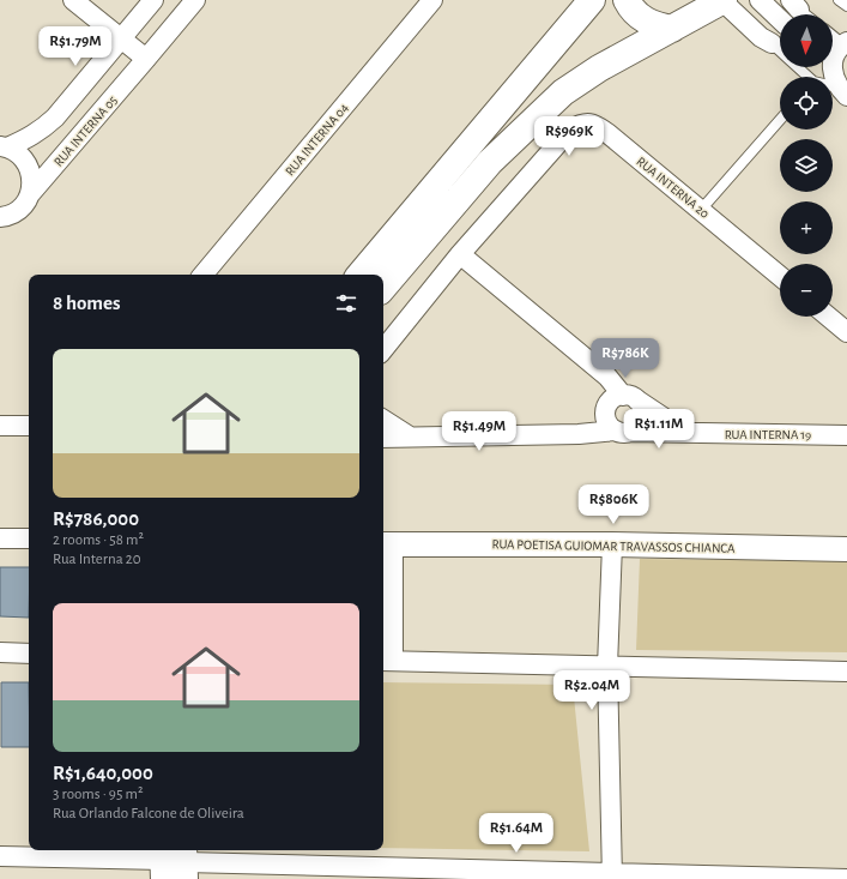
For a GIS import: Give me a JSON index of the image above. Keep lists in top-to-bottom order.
{
  "streets": {
    "street": [
      "RUA INTERNA 05",
      "RUA INTERNA 04",
      "RUA INTERNA 20",
      "RUA INTERNA 19",
      "RUA POETISA GUIOMAR TRAVASSOS CHIANCA"
    ]
  },
  "north": "bottom",
  "page": {
    "map_buttons": ["+", "−"],
    "price": [
      "R$1.79M",
      "R$969K",
      "R$786K",
      "R$1.11M",
      "R$1.49M",
      "R$806K",
      "R$2.04M",
      "R$1.64M"
    ],
    "heading": "8 homes",
    "list": [
      {
        "name": "R$786,000",
        "note": "2 rooms · 58 m² · Rua Interna 20"
      },
      {
        "name": "R$1,640,000",
        "note": "3 rooms · 95 m² · Rua Orlando Falcone de Oliveira"
      }
    ]
  }
}
